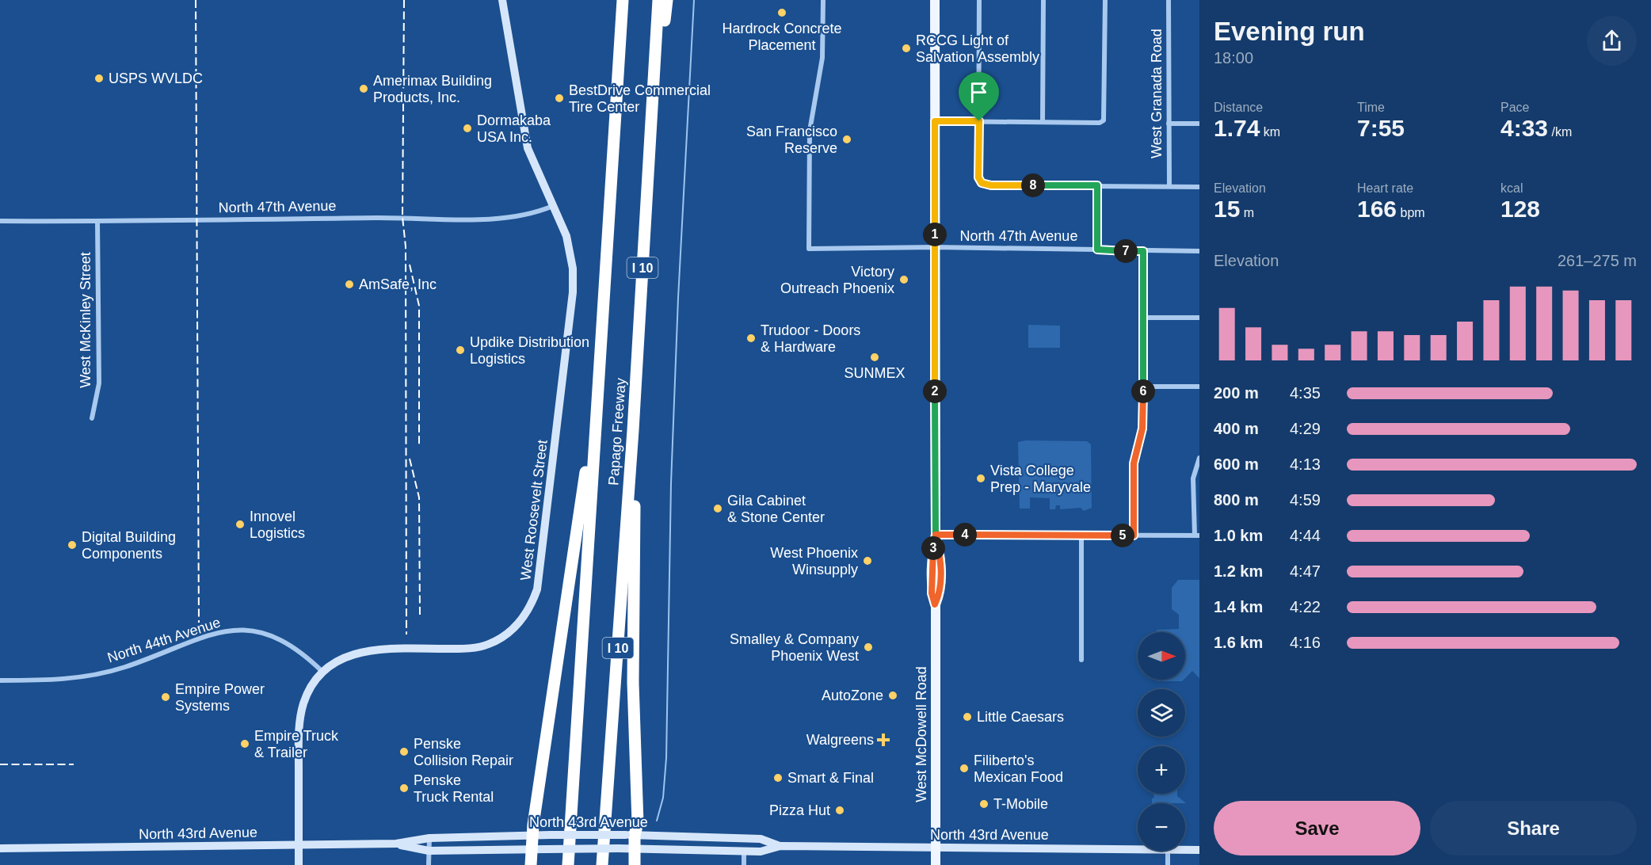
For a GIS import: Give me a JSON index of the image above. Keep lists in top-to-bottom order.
{
  "streets": {
    "highway": ["I 10", "Papago Freeway"],
    "main road": ["West Roosevelt Street", "West McDowell Road", "North 43rd Avenue"],
    "street": [
      "West Granada Road",
      "North 47th Avenue",
      "West McKinley Street",
      "North 44th Avenue"
    ]
  },
  "crossings": [
    ["North 47th Avenue", "West McKinley Street"],
    ["North 47th Avenue", "West Roosevelt Street"],
    ["North 47th Avenue", "West McDowell Road"],
    ["West Roosevelt Street", "North 44th Avenue"],
    ["West Roosevelt Street", "North 43rd Avenue"],
    ["West McDowell Road", "North 43rd Avenue"]
  ],
  "places": {
    "other": [
      "Hardrock Concrete Placement",
      "RCCG Light of Salvation Assembly",
      "USPS WVLDC",
      "Amerimax Building Products, Inc.",
      "BestDrive Commercial Tire Center",
      "Dormakaba USA Inc.",
      "San Francisco Reserve",
      "Victory Outreach Phoenix",
      "AmSafe, Inc",
      "Trudoor - Doors & Hardware",
      "Updike Distribution Logistics",
      "SUNMEX",
      "Vista College Prep - Maryvale",
      "Gila Cabinet & Stone Center",
      "Innovel Logistics",
      "Digital Building Components",
      "West Phoenix Winsupply",
      "Smalley & Company Phoenix West",
      "AutoZone",
      "Empire Power Systems",
      "Little Caesars",
      "Empire Truck & Trailer",
      "Penske Collision Repair",
      "Filiberto's Mexican Food",
      "Smart & Final",
      "Penske Truck Rental",
      "T-Mobile",
      "Pizza Hut"
    ],
    "health": ["Walgreens"]
  },
  "north": "right",
  "page": {
    "heading": ["Evening run", "18:00"],
    "stats": [
      ["Distance", "1.74 km"],
      ["Time", "7:55"],
      ["Pace", "4:33 /km"],
      ["Elevation", "15 m"],
      ["Heart rate", "166 bpm"],
      ["kcal", "128"]
    ],
    "pins": [
      "8",
      "1",
      "7",
      "2",
      "6",
      "4",
      "5",
      "3"
    ],
    "chart": ["Elevation", "261–275 m"],
    "list": [
      {
        "name": "200 m",
        "note": "4:35"
      },
      {
        "name": "400 m",
        "note": "4:29"
      },
      {
        "name": "600 m",
        "note": "4:13"
      },
      {
        "name": "800 m",
        "note": "4:59"
      },
      {
        "name": "1.0 km",
        "note": "4:44"
      },
      {
        "name": "1.2 km",
        "note": "4:47"
      },
      {
        "name": "1.4 km",
        "note": "4:22"
      },
      {
        "name": "1.6 km",
        "note": "4:16"
      }
    ],
    "map_buttons": ["+", "−"],
    "buttons": ["Save", "Share"]
  }
}
